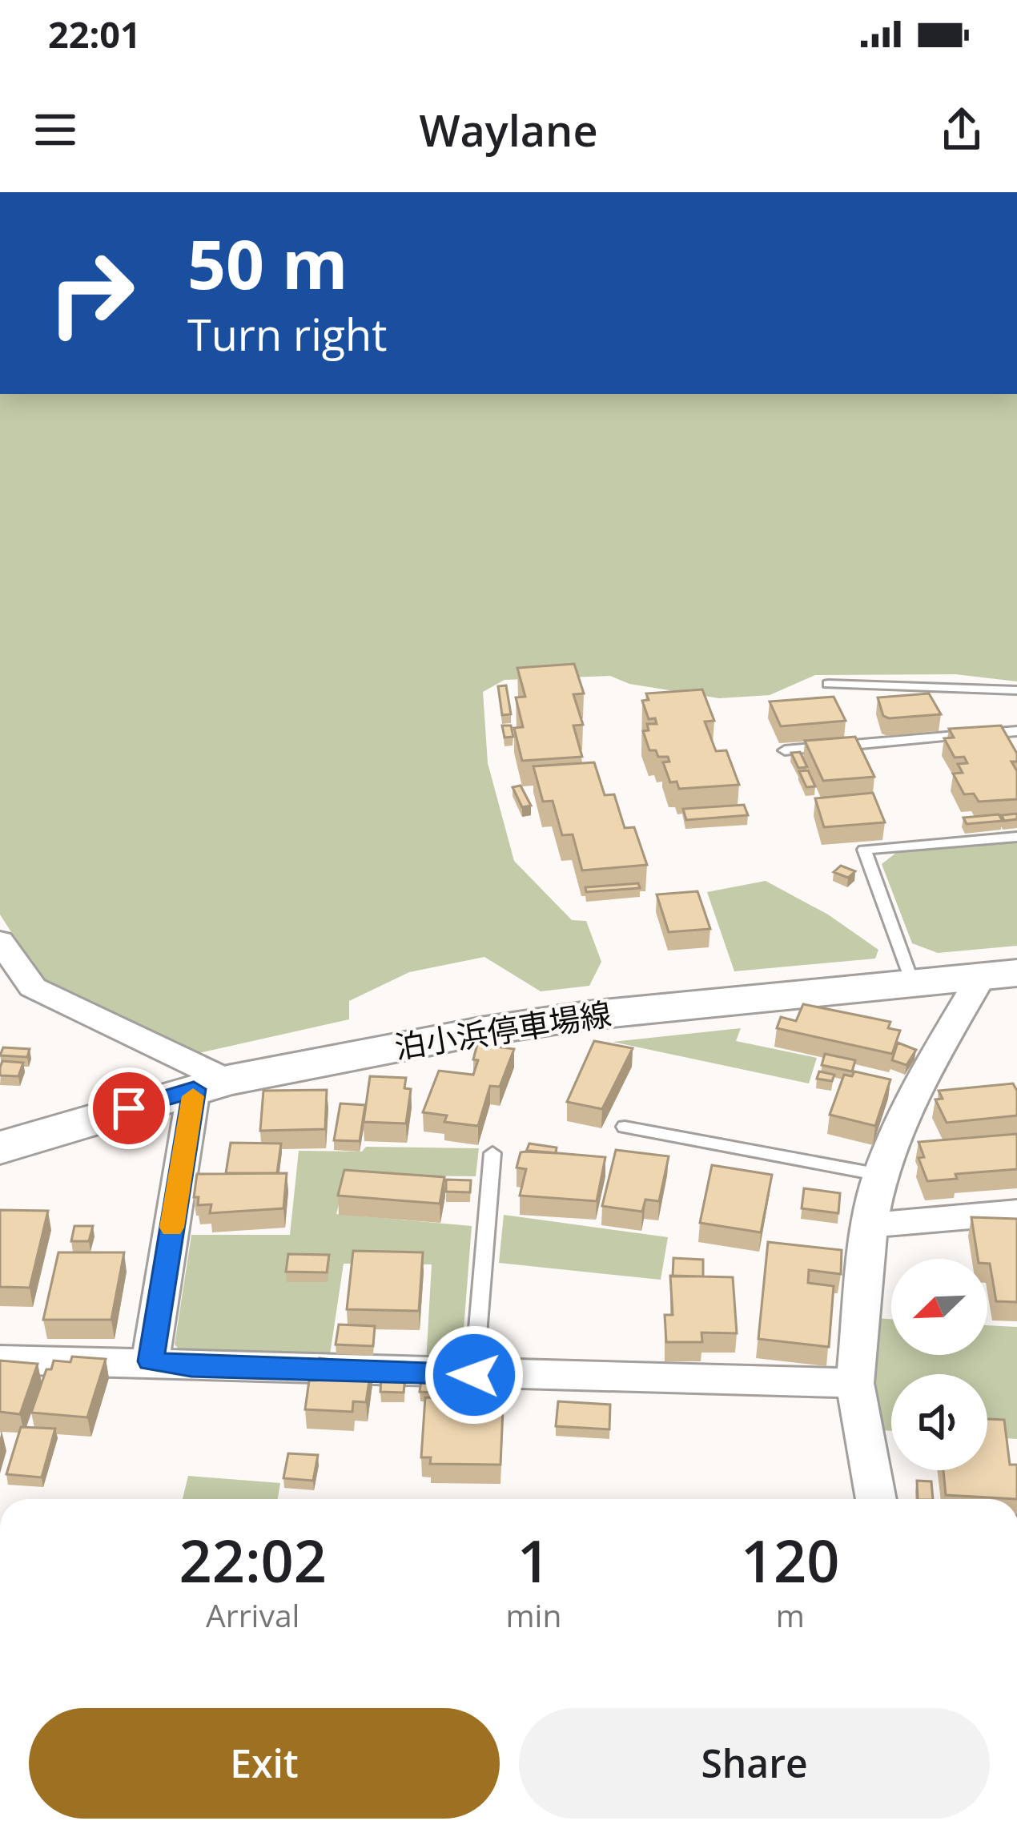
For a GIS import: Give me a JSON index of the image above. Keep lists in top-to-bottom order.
{
  "streets": {
    "main road": ["泊小浜停車場線"]
  },
  "north": "bottom left",
  "page": {
    "status": "22:01",
    "header": "Waylane",
    "turn": ["50 m", "Turn right"],
    "eta": [
      "22:02",
      "Arrival",
      "1",
      "min",
      "120",
      "m"
    ],
    "buttons": ["Exit", "Share"]
  }
}
